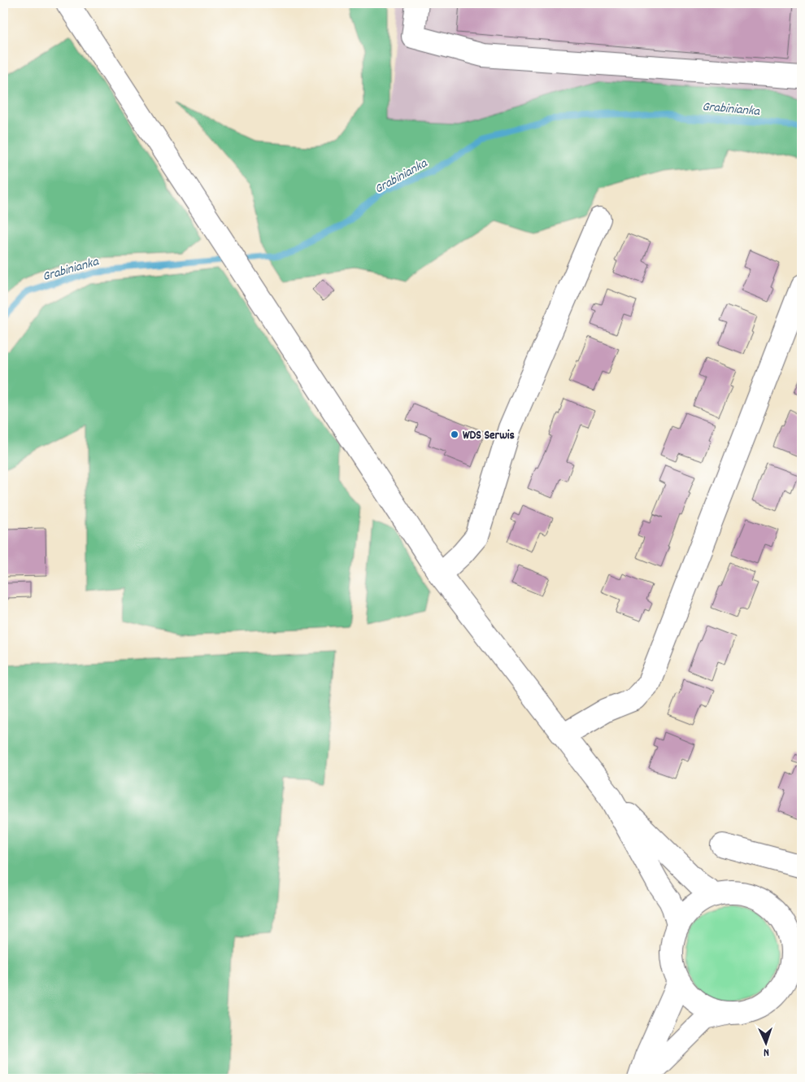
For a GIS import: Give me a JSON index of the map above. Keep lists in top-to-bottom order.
{
  "water": ["Grabinianka"],
  "places": ["WDS Serwis"],
  "north": "bottom"
}
